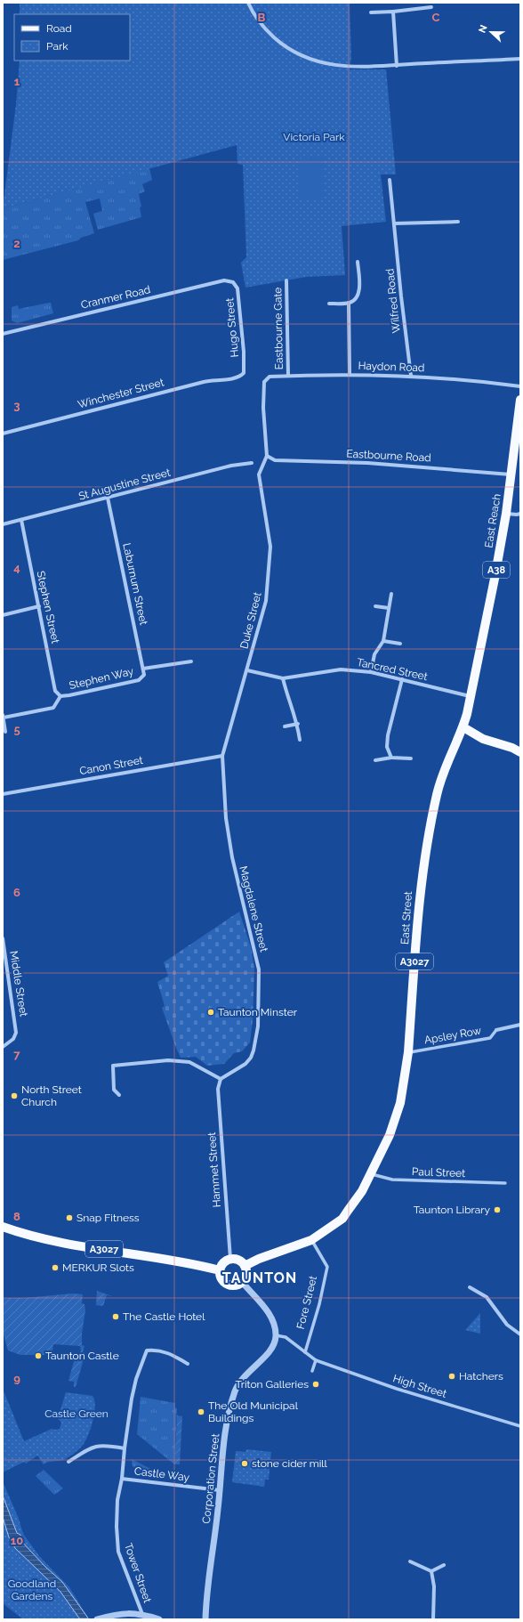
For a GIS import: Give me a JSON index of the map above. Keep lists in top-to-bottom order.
{
  "streets": {
    "main road": [
      "East Reach",
      "A38",
      "East Street",
      "A3027"
    ],
    "street": [
      "Cranmer Road",
      "Wilfred Road",
      "Hugo Street",
      "Eastbourne Gate",
      "Haydon Road",
      "Winchester Street",
      "Eastbourne Road",
      "St Augustine Street",
      "Laburnum Street",
      "Stephen Street",
      "Duke Street",
      "Tancred Street",
      "Stephen Way",
      "Canon Street",
      "Magdalene Street",
      "Middle Street",
      "Apsley Row",
      "Hammet Street",
      "Paul Street",
      "Fore Street",
      "High Street",
      "Castle Way",
      "Corporation Street",
      "Tower Street"
    ]
  },
  "crossings": [
    ["Cranmer Road", "Hugo Street"],
    ["Wilfred Road", "Haydon Road"],
    ["Hugo Street", "Winchester Street"],
    ["Eastbourne Gate", "Haydon Road"],
    ["Haydon Road", "Eastbourne Road"],
    ["Haydon Road", "Duke Street"],
    ["Eastbourne Road", "East Reach"],
    ["Eastbourne Road", "Duke Street"],
    ["St Augustine Street", "Laburnum Street"],
    ["St Augustine Street", "Stephen Street"],
    ["East Reach", "Tancred Street"],
    ["East Reach", "East Street"],
    ["Laburnum Street", "Stephen Way"],
    ["Stephen Street", "Stephen Way"],
    ["Duke Street", "Tancred Street"],
    ["Duke Street", "Canon Street"],
    ["Duke Street", "Magdalene Street"],
    ["Canon Street", "Magdalene Street"],
    ["Magdalene Street", "Hammet Street"],
    ["East Street", "A3027"],
    ["East Street", "Apsley Row"],
    ["East Street", "Paul Street"],
    ["A3027", "Hammet Street"],
    ["A3027", "Paul Street"],
    ["A3027", "Fore Street"],
    ["Fore Street", "High Street"],
    ["Fore Street", "Corporation Street"],
    ["Castle Way", "Corporation Street"],
    ["Castle Way", "Tower Street"]
  ],
  "districts": ["TAUNTON"],
  "parks": ["Victoria Park", "Castle Green", "Goodland Gardens"],
  "places": [
    "Taunton Minster",
    "North Street Church",
    "Taunton Library",
    "Snap Fitness",
    "MERKUR Slots",
    "The Castle Hotel",
    "Taunton Castle",
    "Hatchers",
    "Triton Galleries",
    "The Old Municipal Buildings",
    "stone cider mill"
  ],
  "legend": ["Road", "Park"],
  "north": "left",
  "grid": {
    "columns": ["B", "C"],
    "rows": [
      "1",
      "2",
      "3",
      "4",
      "5",
      "6",
      "7",
      "8",
      "9",
      "10"
    ]
  }
}
